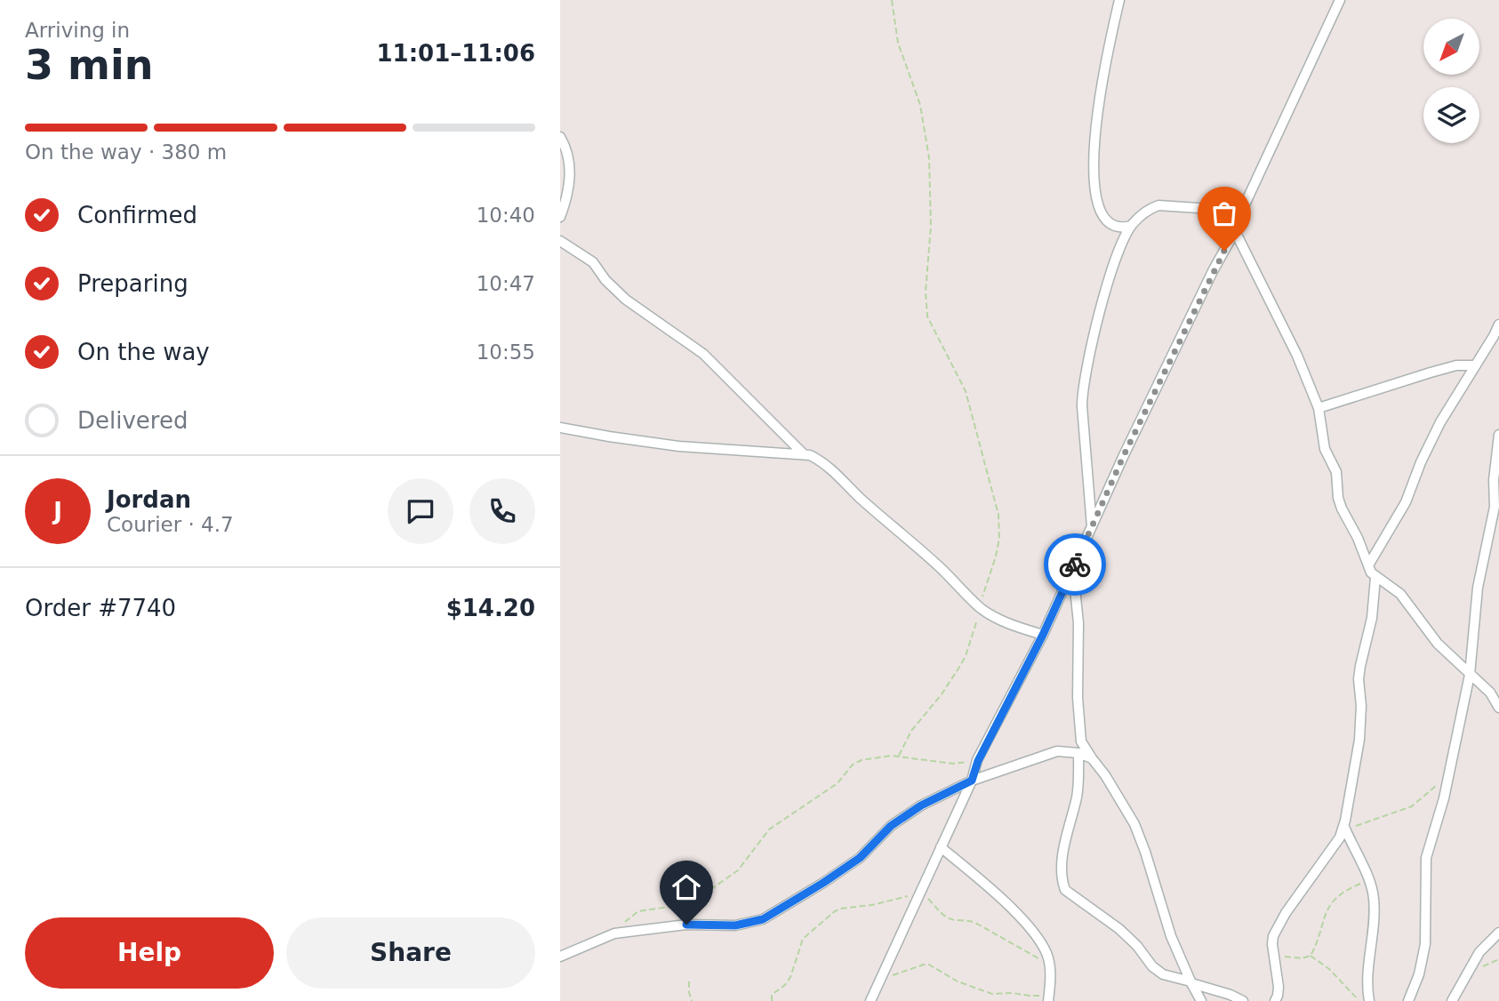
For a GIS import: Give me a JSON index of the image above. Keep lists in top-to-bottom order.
{
  "north": "bottom left",
  "page": {
    "heading": ["3 min", "Arriving in", "11:01–11:06"],
    "panel": [
      "Jordan",
      "Courier · 4.7",
      "Order #7740",
      "$14.20"
    ],
    "bar": "On the way · 380 m",
    "list": [
      ["Confirmed", "10:40"],
      ["Preparing", "10:47"],
      ["On the way", "10:55"],
      "Delivered"
    ],
    "round": "J",
    "buttons": ["Help", "Share"]
  }
}
